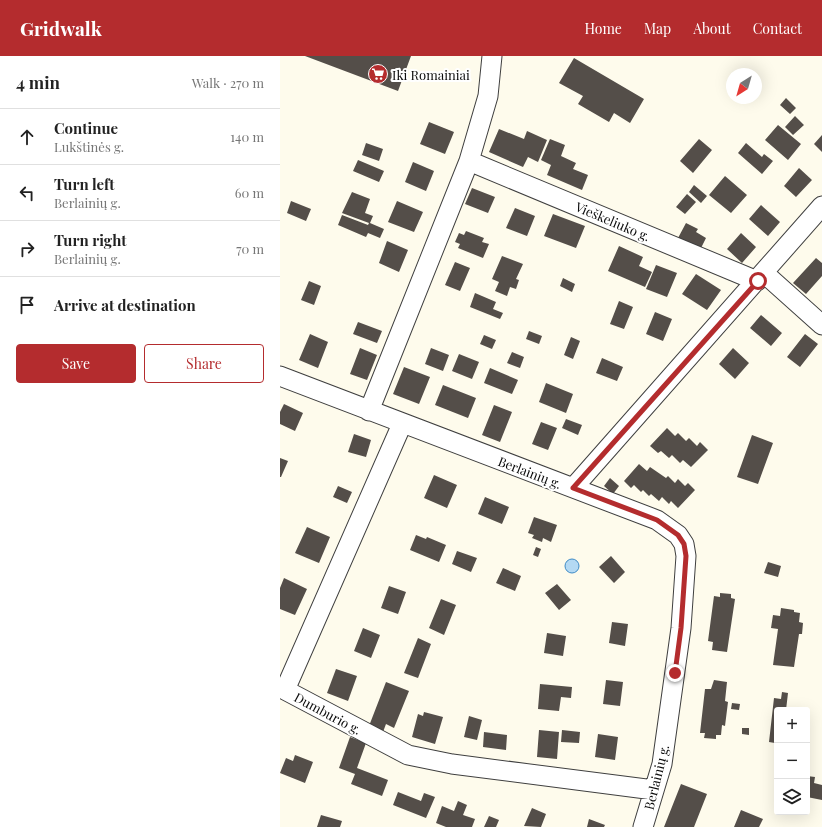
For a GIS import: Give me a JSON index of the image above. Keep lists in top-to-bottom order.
{
  "streets": {
    "street": ["Vieškeliuko g.", "Berlainių g.", "Dumburio g."]
  },
  "crossings": [
    ["Berlainių g.", "Dumburio g."]
  ],
  "places": {
    "supermarket": ["Iki Romainiai"]
  },
  "north": "bottom left",
  "page": {
    "header": "Gridwalk",
    "nav": [
      "Home",
      "Map",
      "About",
      "Contact"
    ],
    "heading": ["4 min", "Walk · 270 m"],
    "list": [
      ["Continue", "Lukštinės g.", "140 m"],
      ["Turn left", "Berlainių g.", "60 m"],
      ["Turn right", "Berlainių g.", "70 m"],
      "Arrive at destination"
    ],
    "buttons": ["Save", "Share"],
    "map_buttons": ["+", "−"]
  }
}
